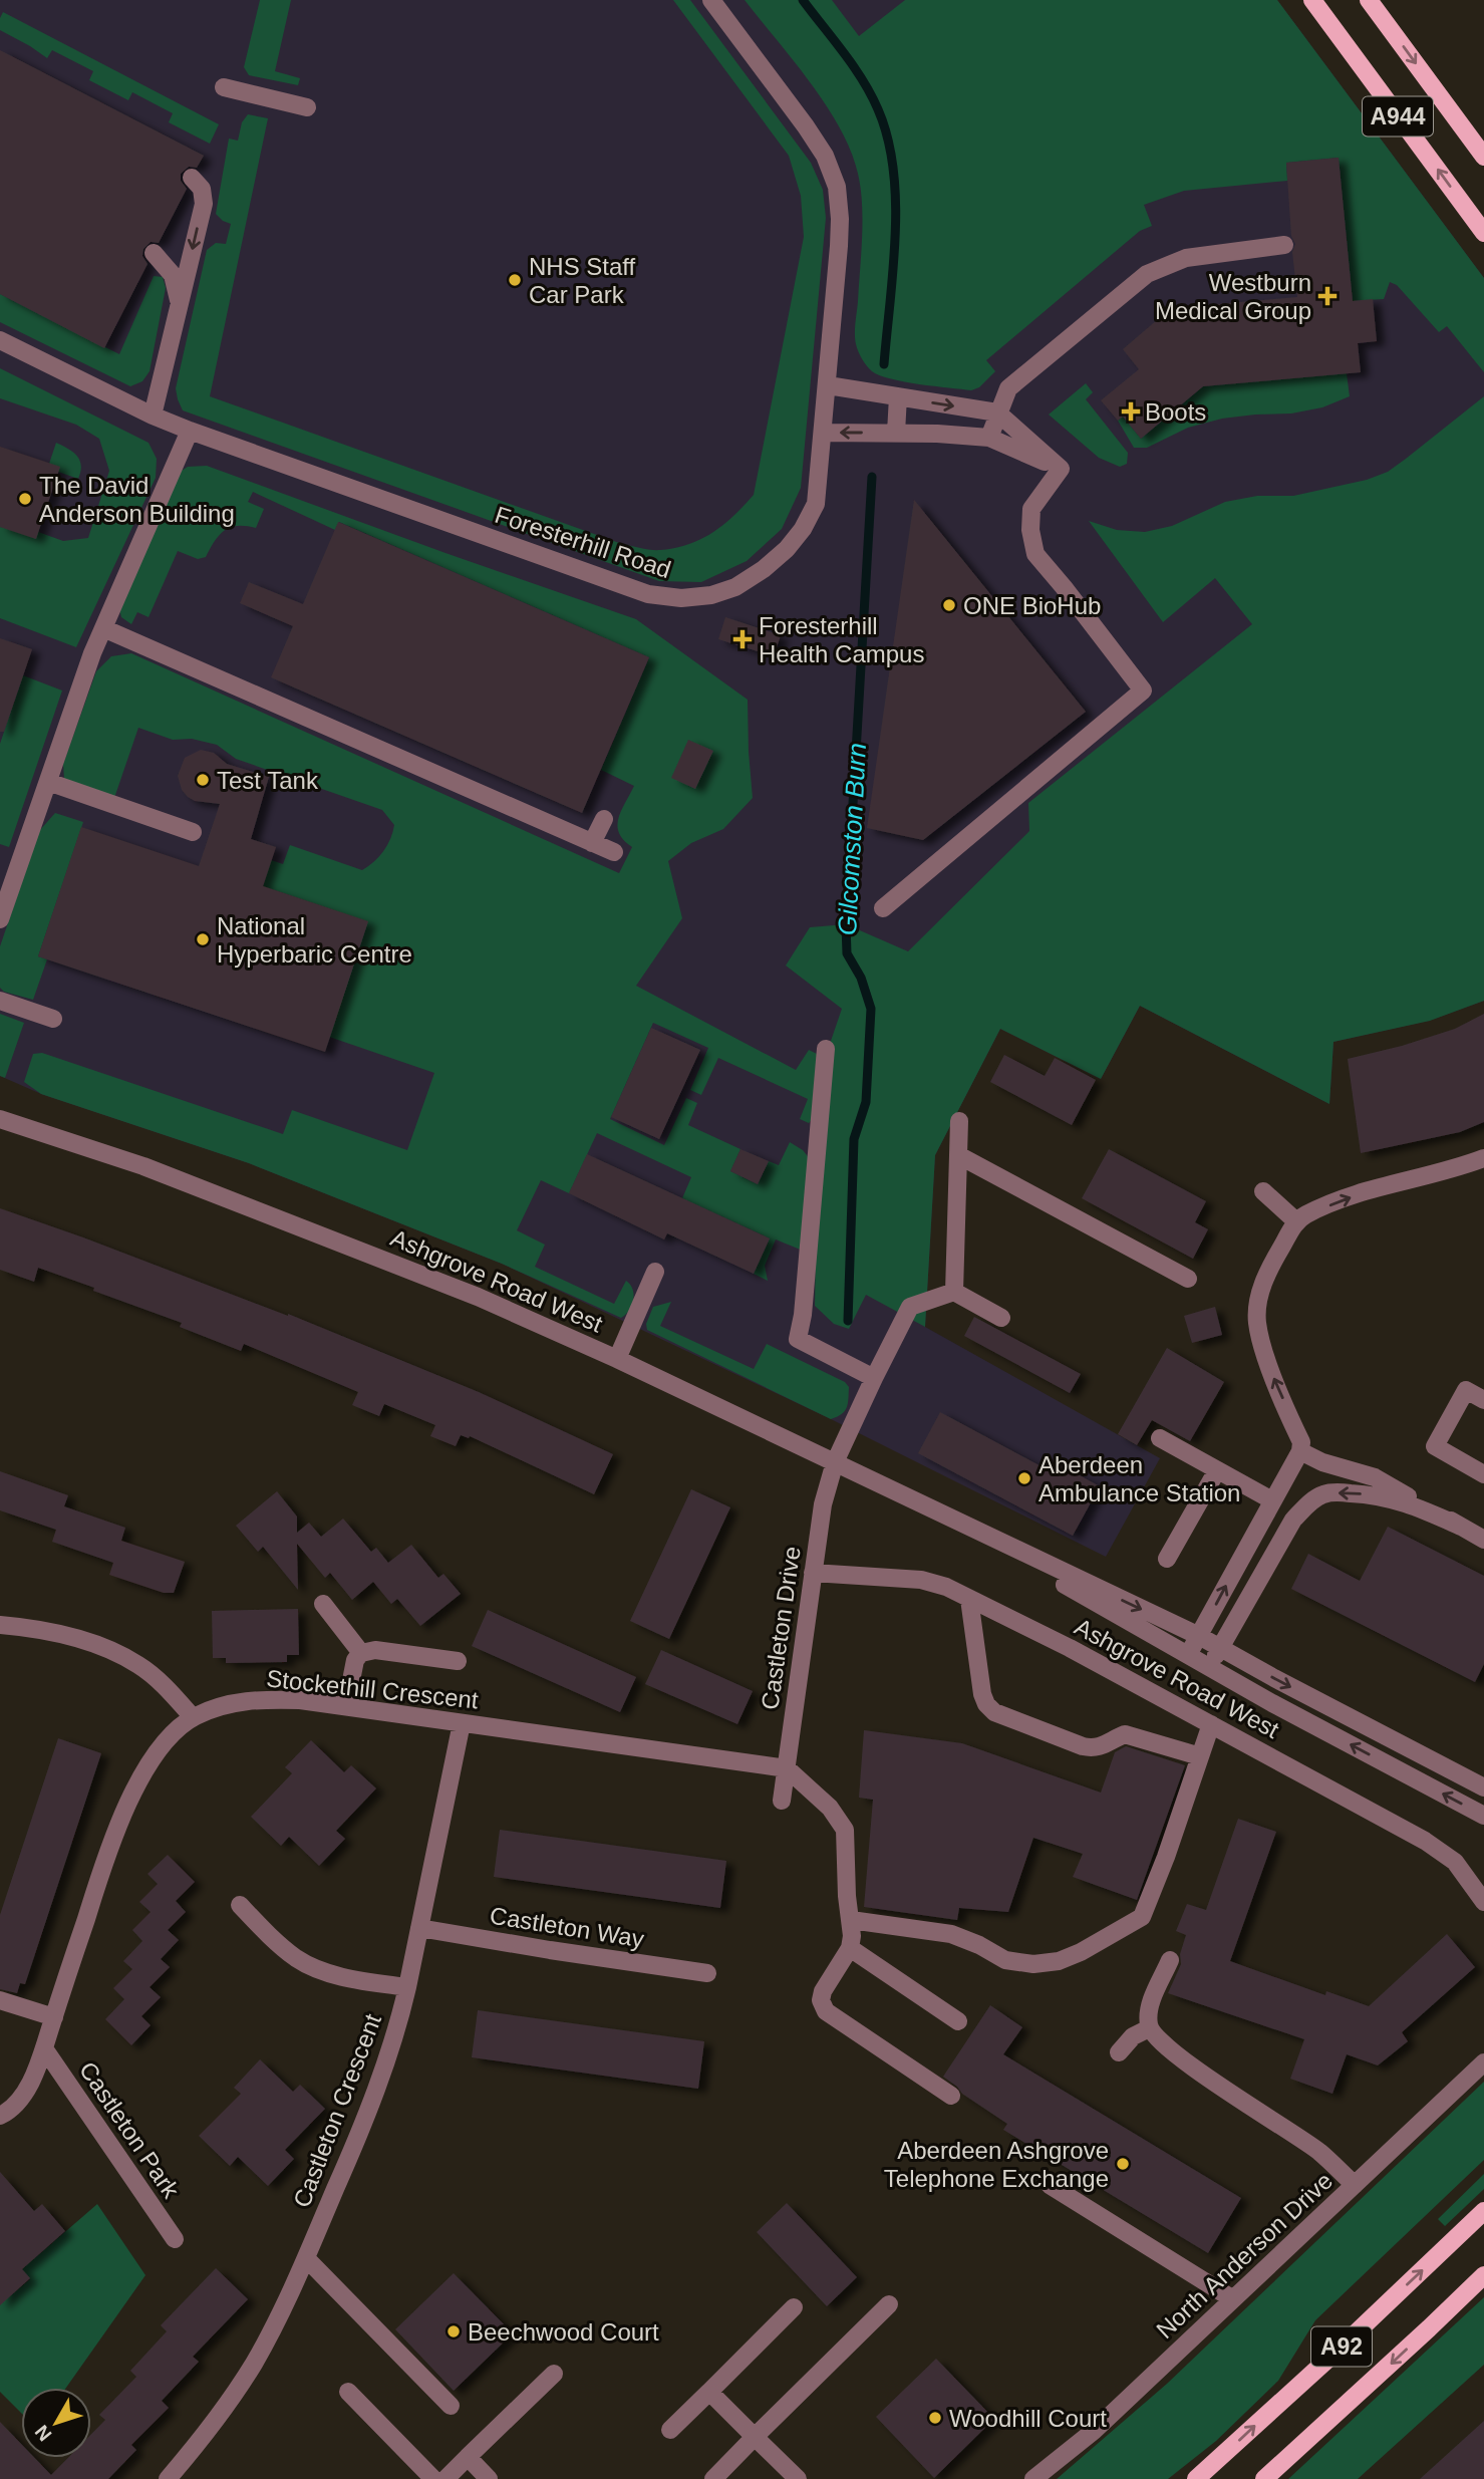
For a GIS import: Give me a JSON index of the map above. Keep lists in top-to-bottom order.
{
  "streets": {
    "main road": ["A944", "A92"],
    "street": [
      "Foresterhill Road",
      "Ashgrove Road West",
      "Castleton Drive",
      "Stockethill Crescent",
      "Castleton Way",
      "Castleton Crescent",
      "Castleton Park",
      "North Anderson Drive"
    ]
  },
  "crossings": [
    ["Ashgrove Road West", "Castleton Drive"],
    ["Castleton Drive", "Stockethill Crescent"],
    ["Stockethill Crescent", "Castleton Crescent"],
    ["Stockethill Crescent", "Castleton Park"],
    ["Castleton Way", "Castleton Crescent"]
  ],
  "water": ["Gilcomston Burn"],
  "places": {
    "other": [
      "NHS Staff Car Park",
      "The David Anderson Building",
      "ONE BioHub",
      "Test Tank",
      "National Hyperbaric Centre",
      "Aberdeen Ambulance Station",
      "Aberdeen Ashgrove Telephone Exchange",
      "Beechwood Court",
      "Woodhill Court"
    ],
    "health": ["Westburn Medical Group", "Boots", "Foresterhill Health Campus"]
  },
  "north": "bottom left"
}
